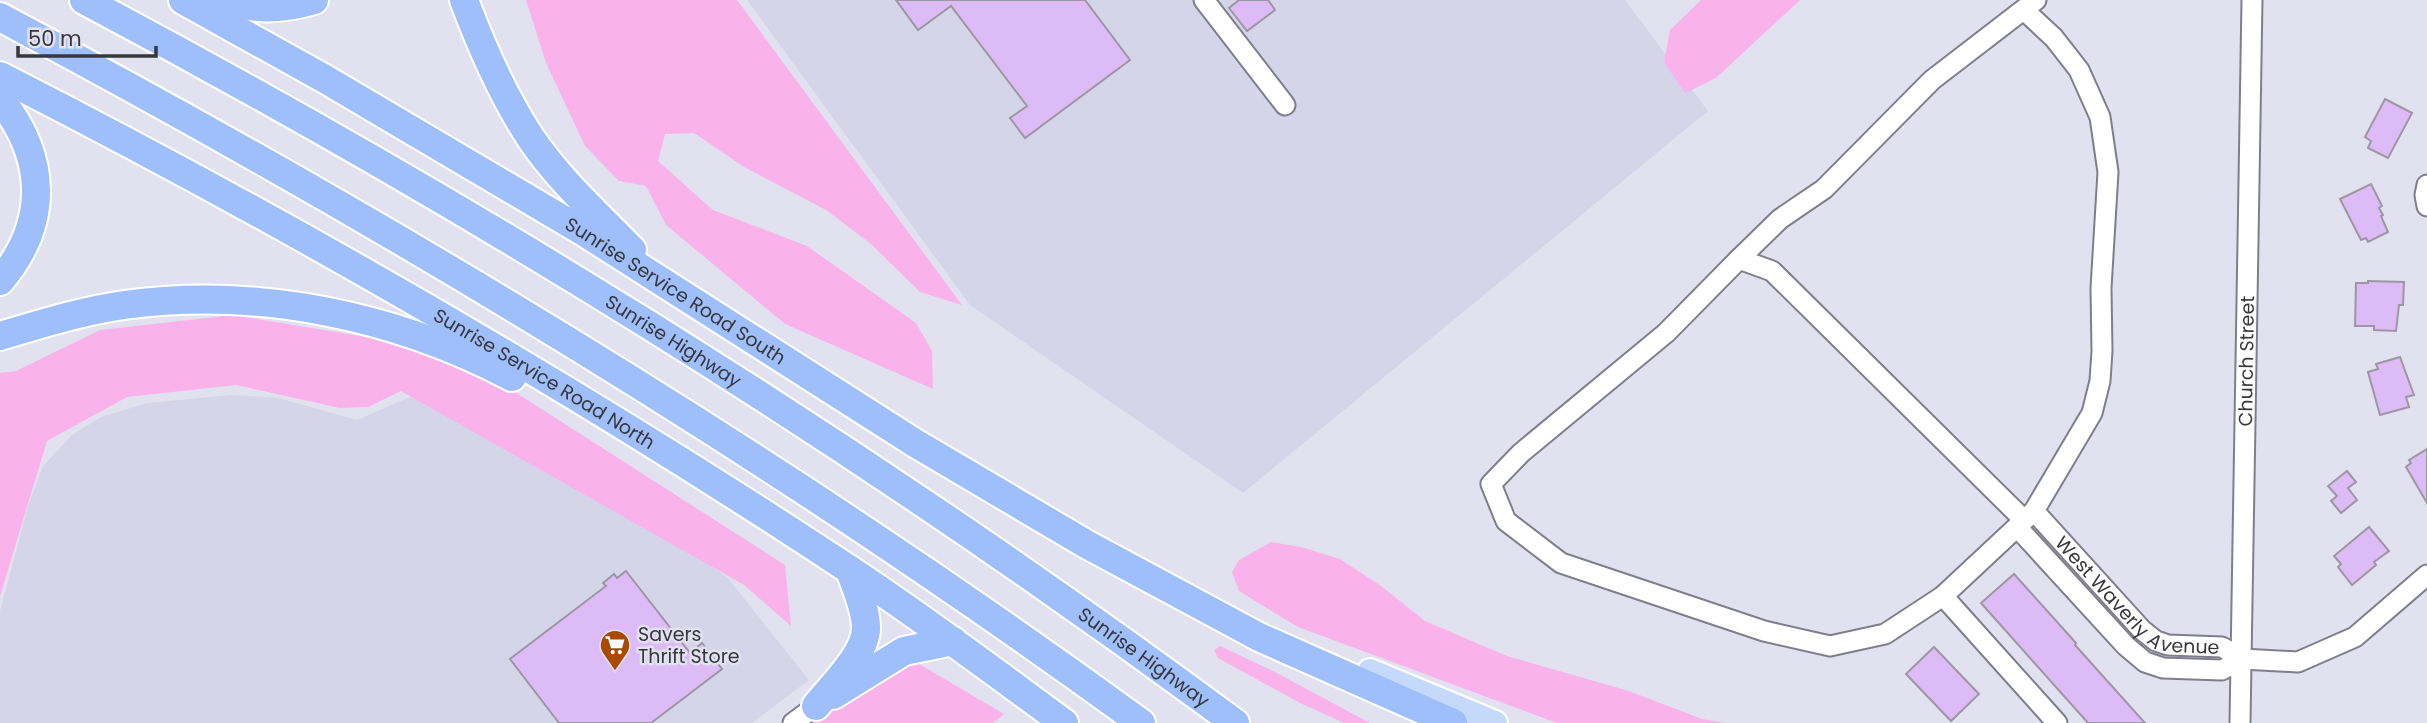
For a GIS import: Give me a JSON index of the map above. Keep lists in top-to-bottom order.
{
  "streets": {
    "highway": ["Sunrise Service Road South", "Sunrise Highway", "Sunrise Service Road North"],
    "street": ["Church Street", "West Waverly Avenue"]
  },
  "crossings": [
    ["Church Street", "West Waverly Avenue"]
  ],
  "places": {
    "supermarket": ["Savers Thrift Store"]
  },
  "scale_bar": "50 m"
}
